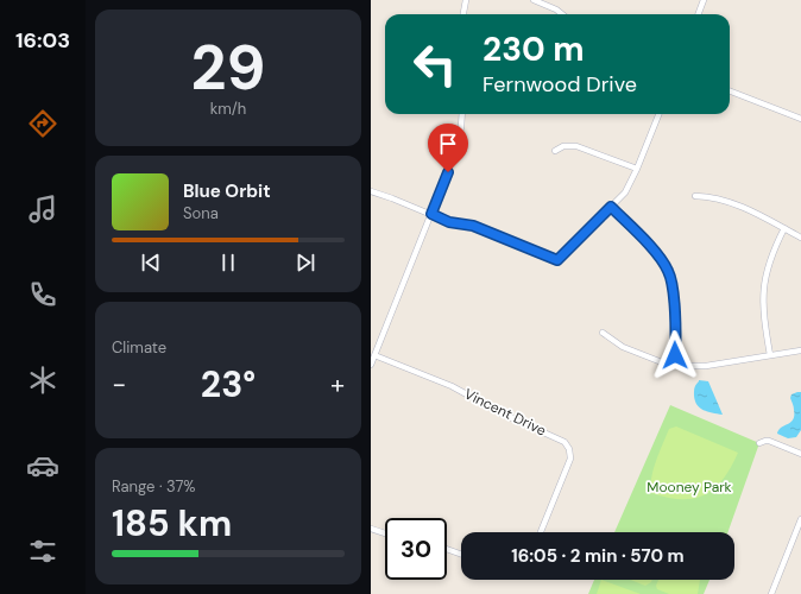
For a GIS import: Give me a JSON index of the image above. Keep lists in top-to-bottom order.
{
  "streets": {
    "street": ["Vincent Drive"]
  },
  "parks": ["Mooney Park"],
  "page": {
    "tabs": "16:03",
    "tile": [
      ["29", "km/h"],
      "Climate",
      ["Range · 37%", "185 km"]
    ],
    "turn": ["230 m", "Fernwood Drive"],
    "song": ["Blue Orbit", "Sona"],
    "heat": ["−", "23°", "+"],
    "limit": "30",
    "trip": "16:05 · 2 min · 570 m"
  }
}
